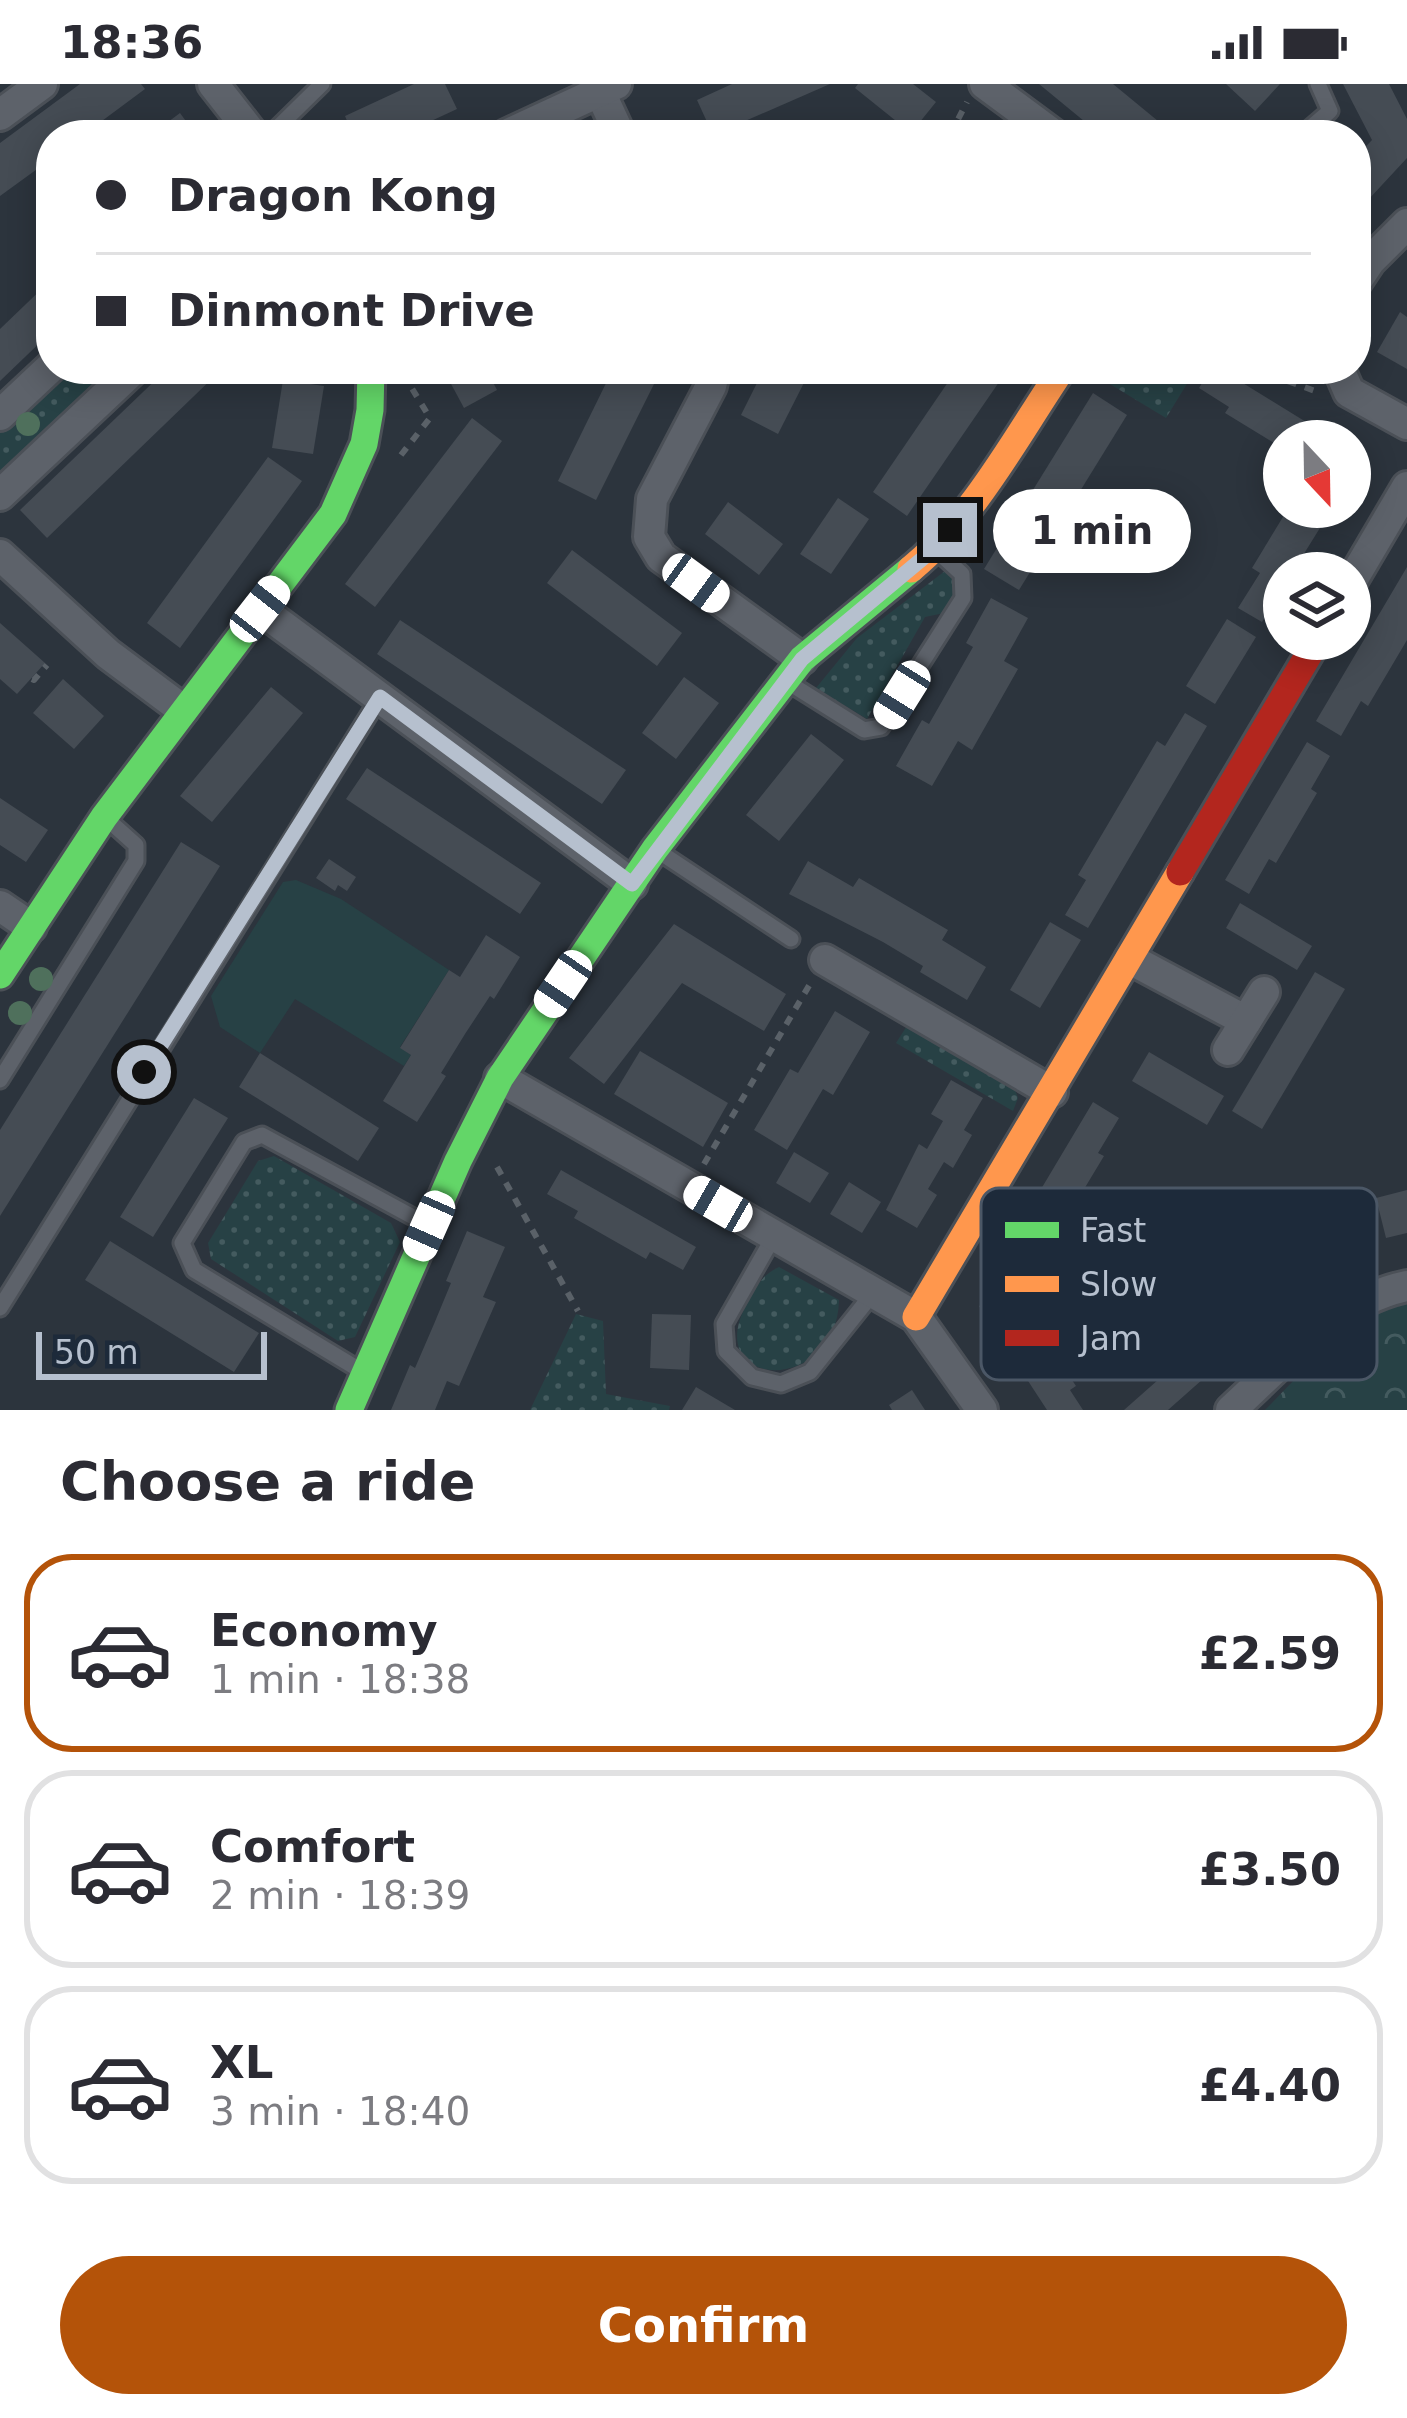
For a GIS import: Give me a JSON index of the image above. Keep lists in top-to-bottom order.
{
  "legend": ["Fast", "Slow", "Jam"],
  "scale_bar": "50 m",
  "north": "bottom",
  "page": {
    "status": "18:36",
    "banner": ["Dragon Kong", "Dinmont Drive"],
    "bubble": "1 min",
    "scale": "50 m",
    "heading": "Choose a ride",
    "list": [
      {
        "name": "Economy",
        "note": "1 min · 18:38",
        "value": "£2.59"
      },
      {
        "name": "Comfort",
        "note": "2 min · 18:39",
        "value": "£3.50"
      },
      {
        "name": "XL",
        "note": "3 min · 18:40",
        "value": "£4.40"
      }
    ],
    "buttons": "Confirm"
  }
}
